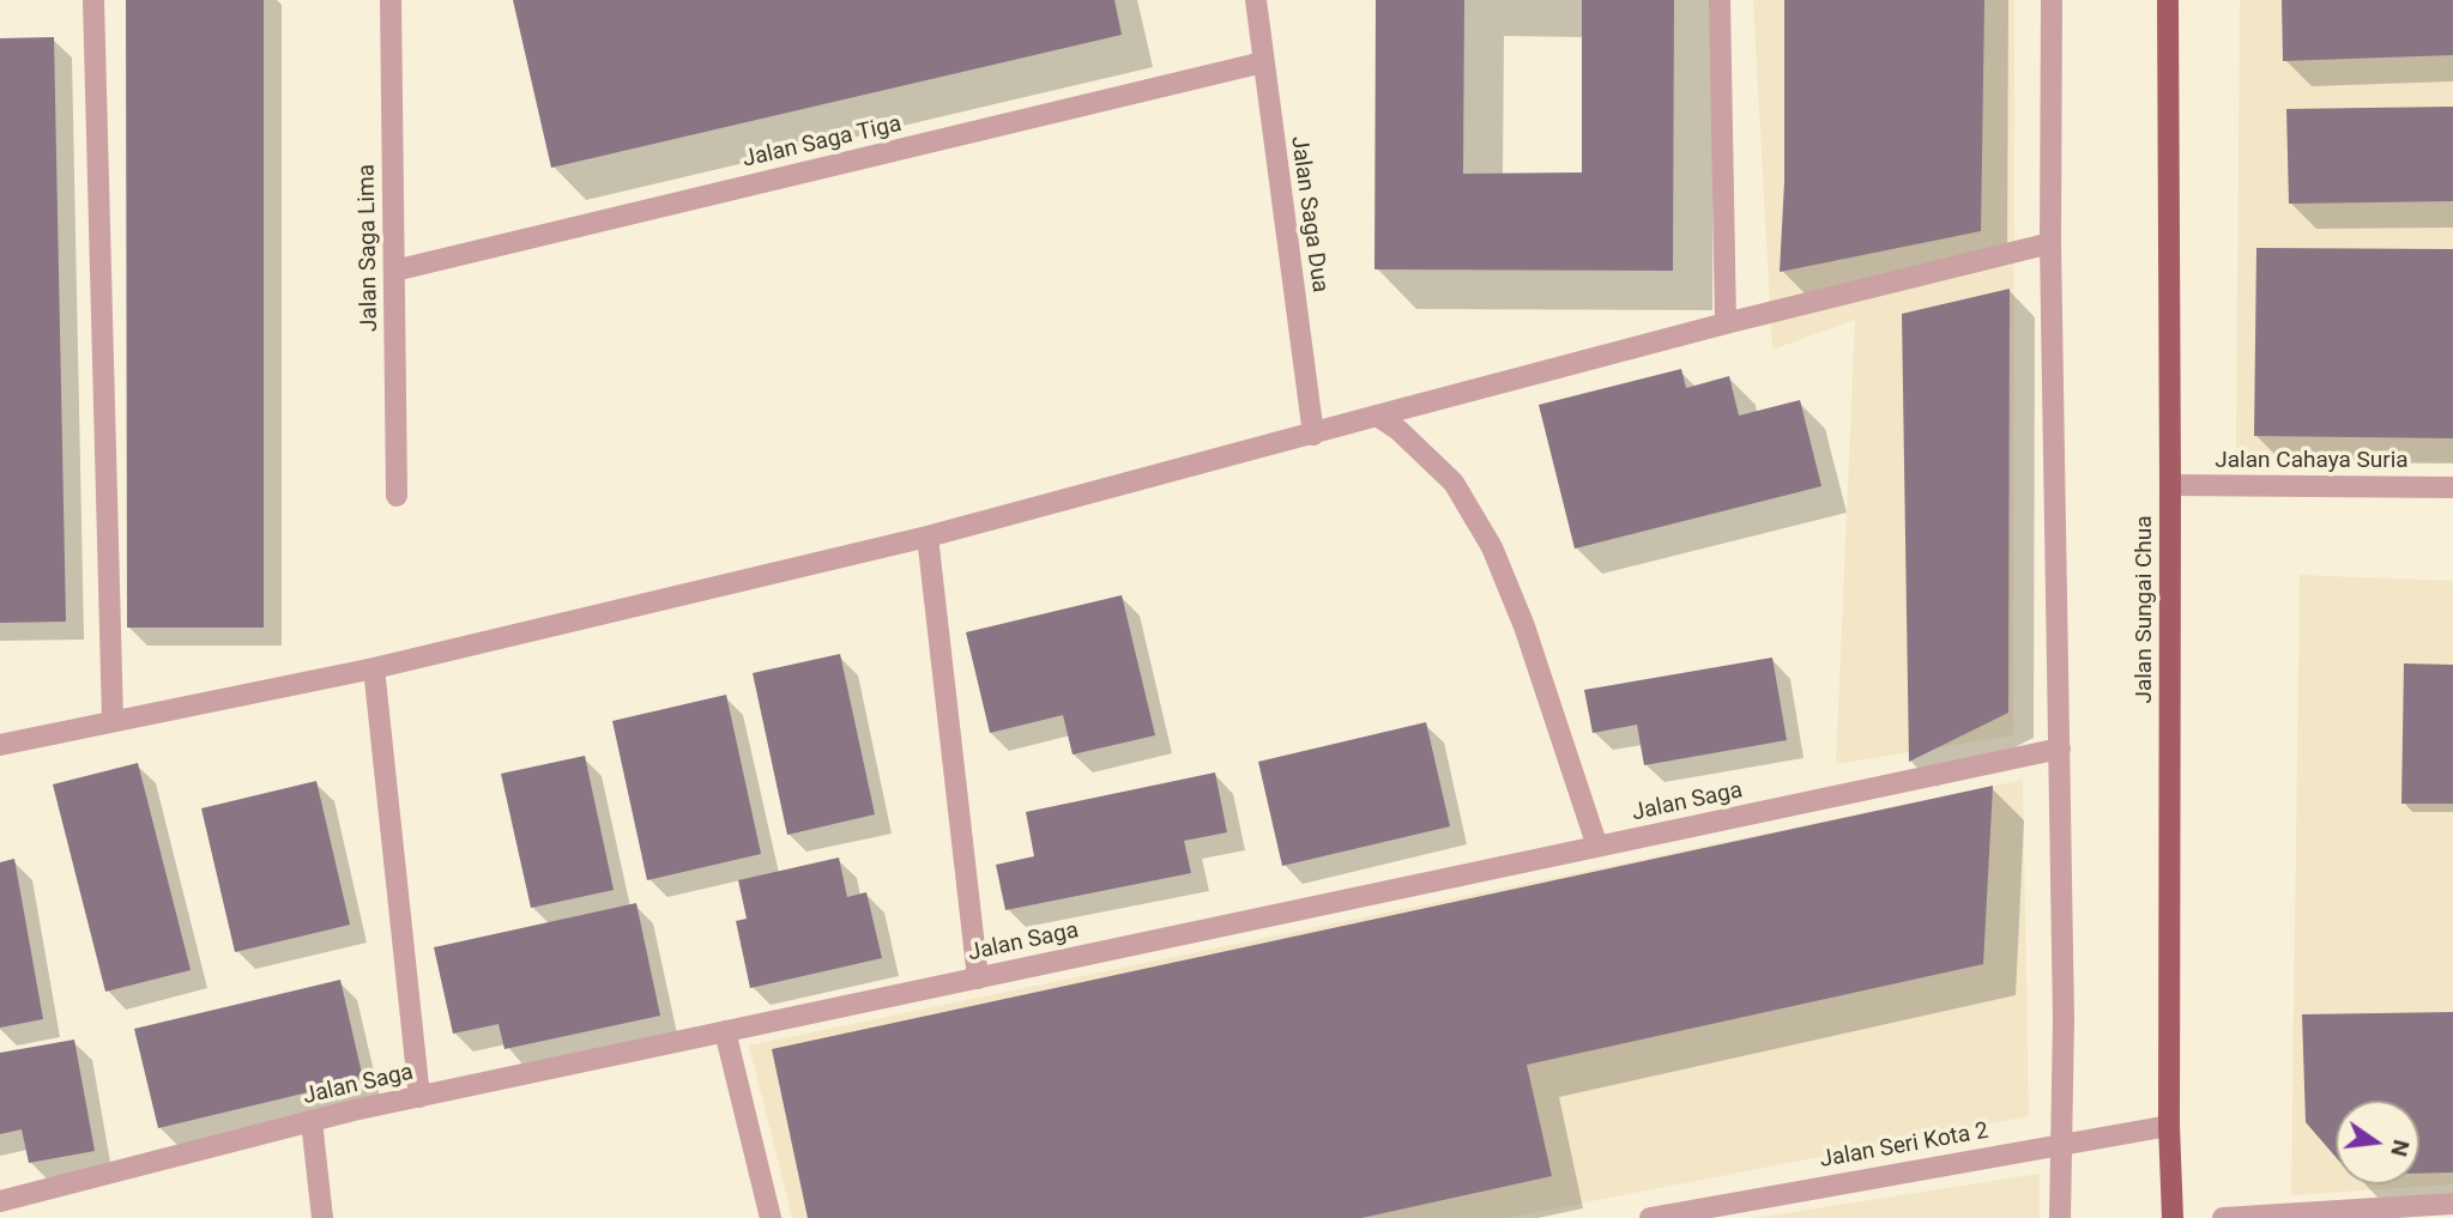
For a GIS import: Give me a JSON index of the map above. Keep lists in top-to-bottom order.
{
  "streets": {
    "main road": ["Jalan Sungai Chua"],
    "street": [
      "Jalan Saga Tiga",
      "Jalan Saga Dua",
      "Jalan Saga Lima",
      "Jalan Cahaya Suria",
      "Jalan Saga",
      "Jalan Seri Kota 2"
    ]
  },
  "crossings": [
    ["Jalan Saga Tiga", "Jalan Saga Dua"],
    ["Jalan Saga Tiga", "Jalan Saga Lima"],
    ["Jalan Cahaya Suria", "Jalan Sungai Chua"],
    ["Jalan Sungai Chua", "Jalan Seri Kota 2"]
  ],
  "north": "right"
}
